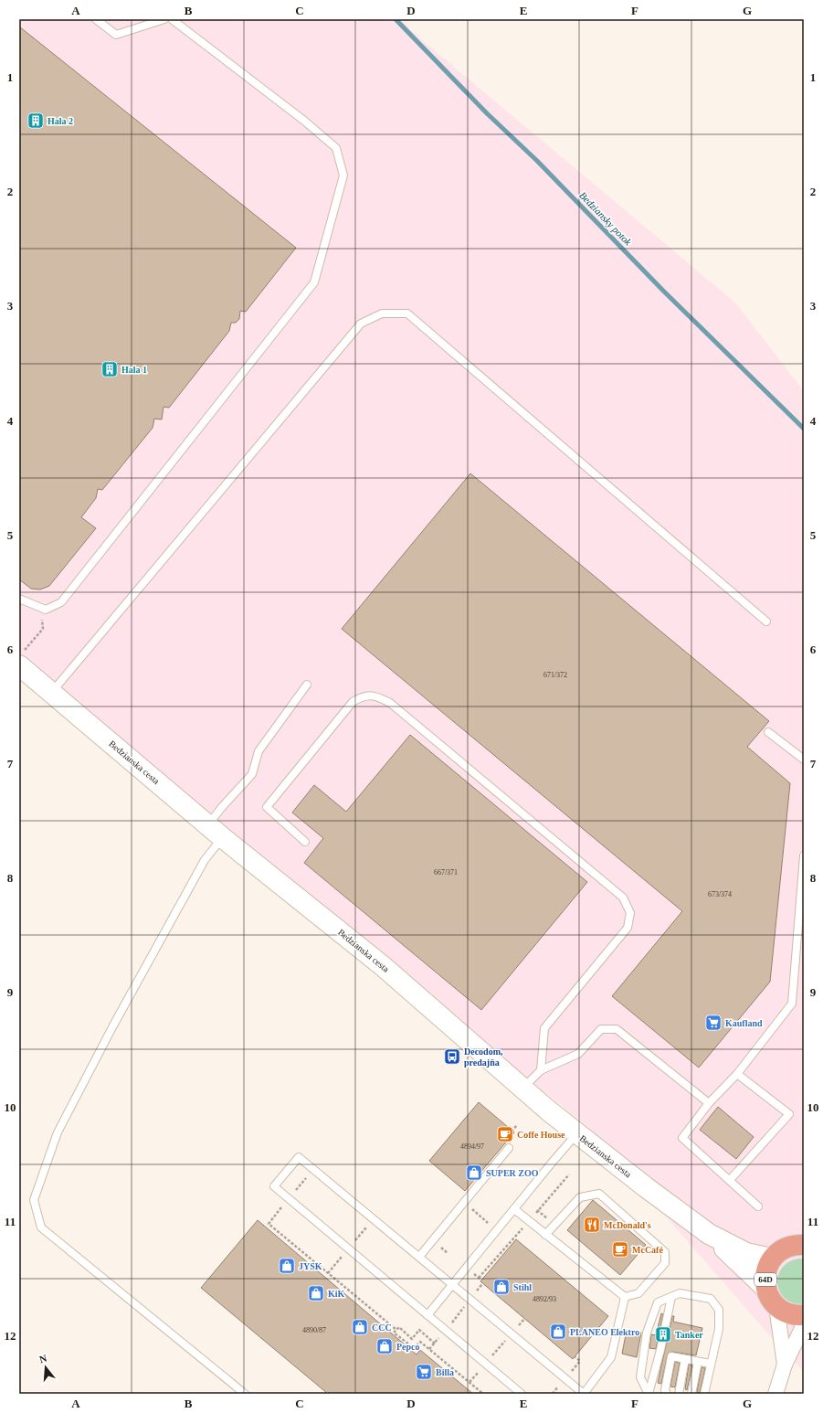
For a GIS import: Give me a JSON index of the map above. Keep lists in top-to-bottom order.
{
  "streets": {
    "main road": ["64D"],
    "street": ["Bedzianska cesta"]
  },
  "crossings": [
    ["Bedzianska cesta", "64D"]
  ],
  "water": ["Bedziansky potok"],
  "places": {
    "building": ["Hala 2", "Hala 1", "Tanker"],
    "supermarket": ["Kaufland", "Billa"],
    "bus stop": ["Decodom, predajňa"],
    "cafe": ["Coffe House", "McCafé"],
    "shop": [
      "SUPER ZOO",
      "JYSK",
      "Stihl",
      "KiK",
      "CCC",
      "PLANEO Elektro",
      "Pepco"
    ],
    "restaurant": ["McDonald's"]
  },
  "house_numbers": [
    "671/372",
    "667/371",
    "673/374",
    "4894/97",
    "4892/93",
    "4890/87"
  ],
  "north": "top",
  "grid": {
    "columns": [
      "A",
      "B",
      "C",
      "D",
      "E",
      "F",
      "G"
    ],
    "rows": [
      "1",
      "2",
      "3",
      "4",
      "5",
      "6",
      "7",
      "8",
      "9",
      "10",
      "11",
      "12"
    ]
  }
}
